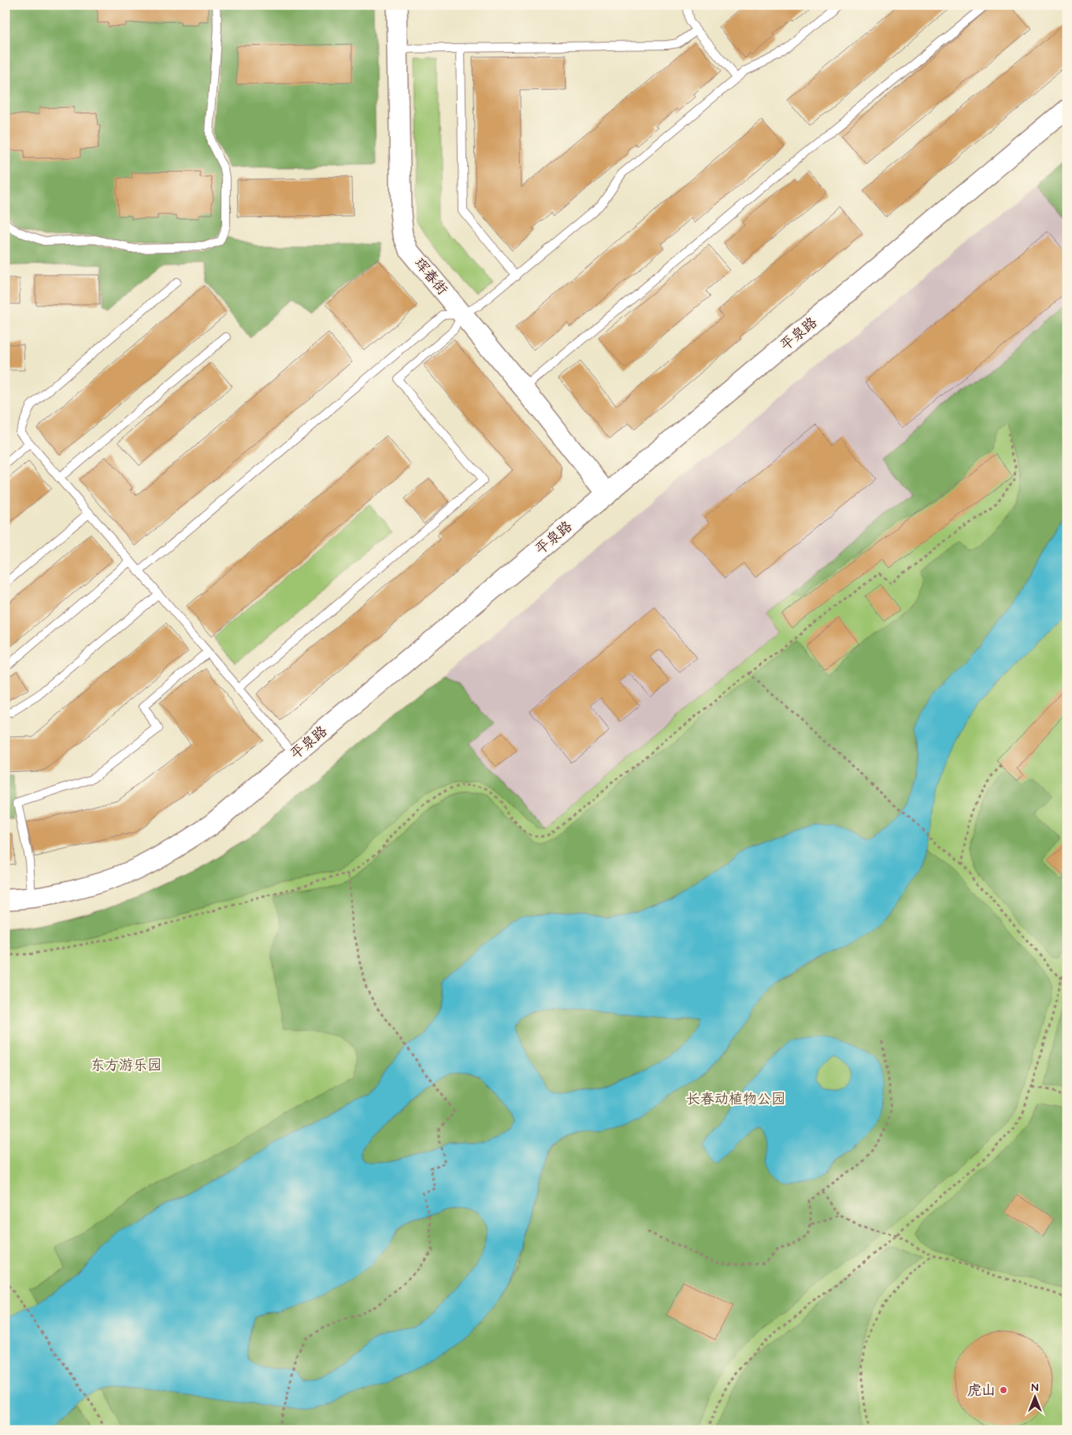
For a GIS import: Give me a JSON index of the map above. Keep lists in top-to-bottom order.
{
  "streets": {
    "street": ["珲春街", "平泉路"]
  },
  "crossings": [
    ["珲春街", "平泉路"]
  ],
  "parks": ["东方游乐园", "长春动植物公园"],
  "places": ["虎山"],
  "north": "top"
}
